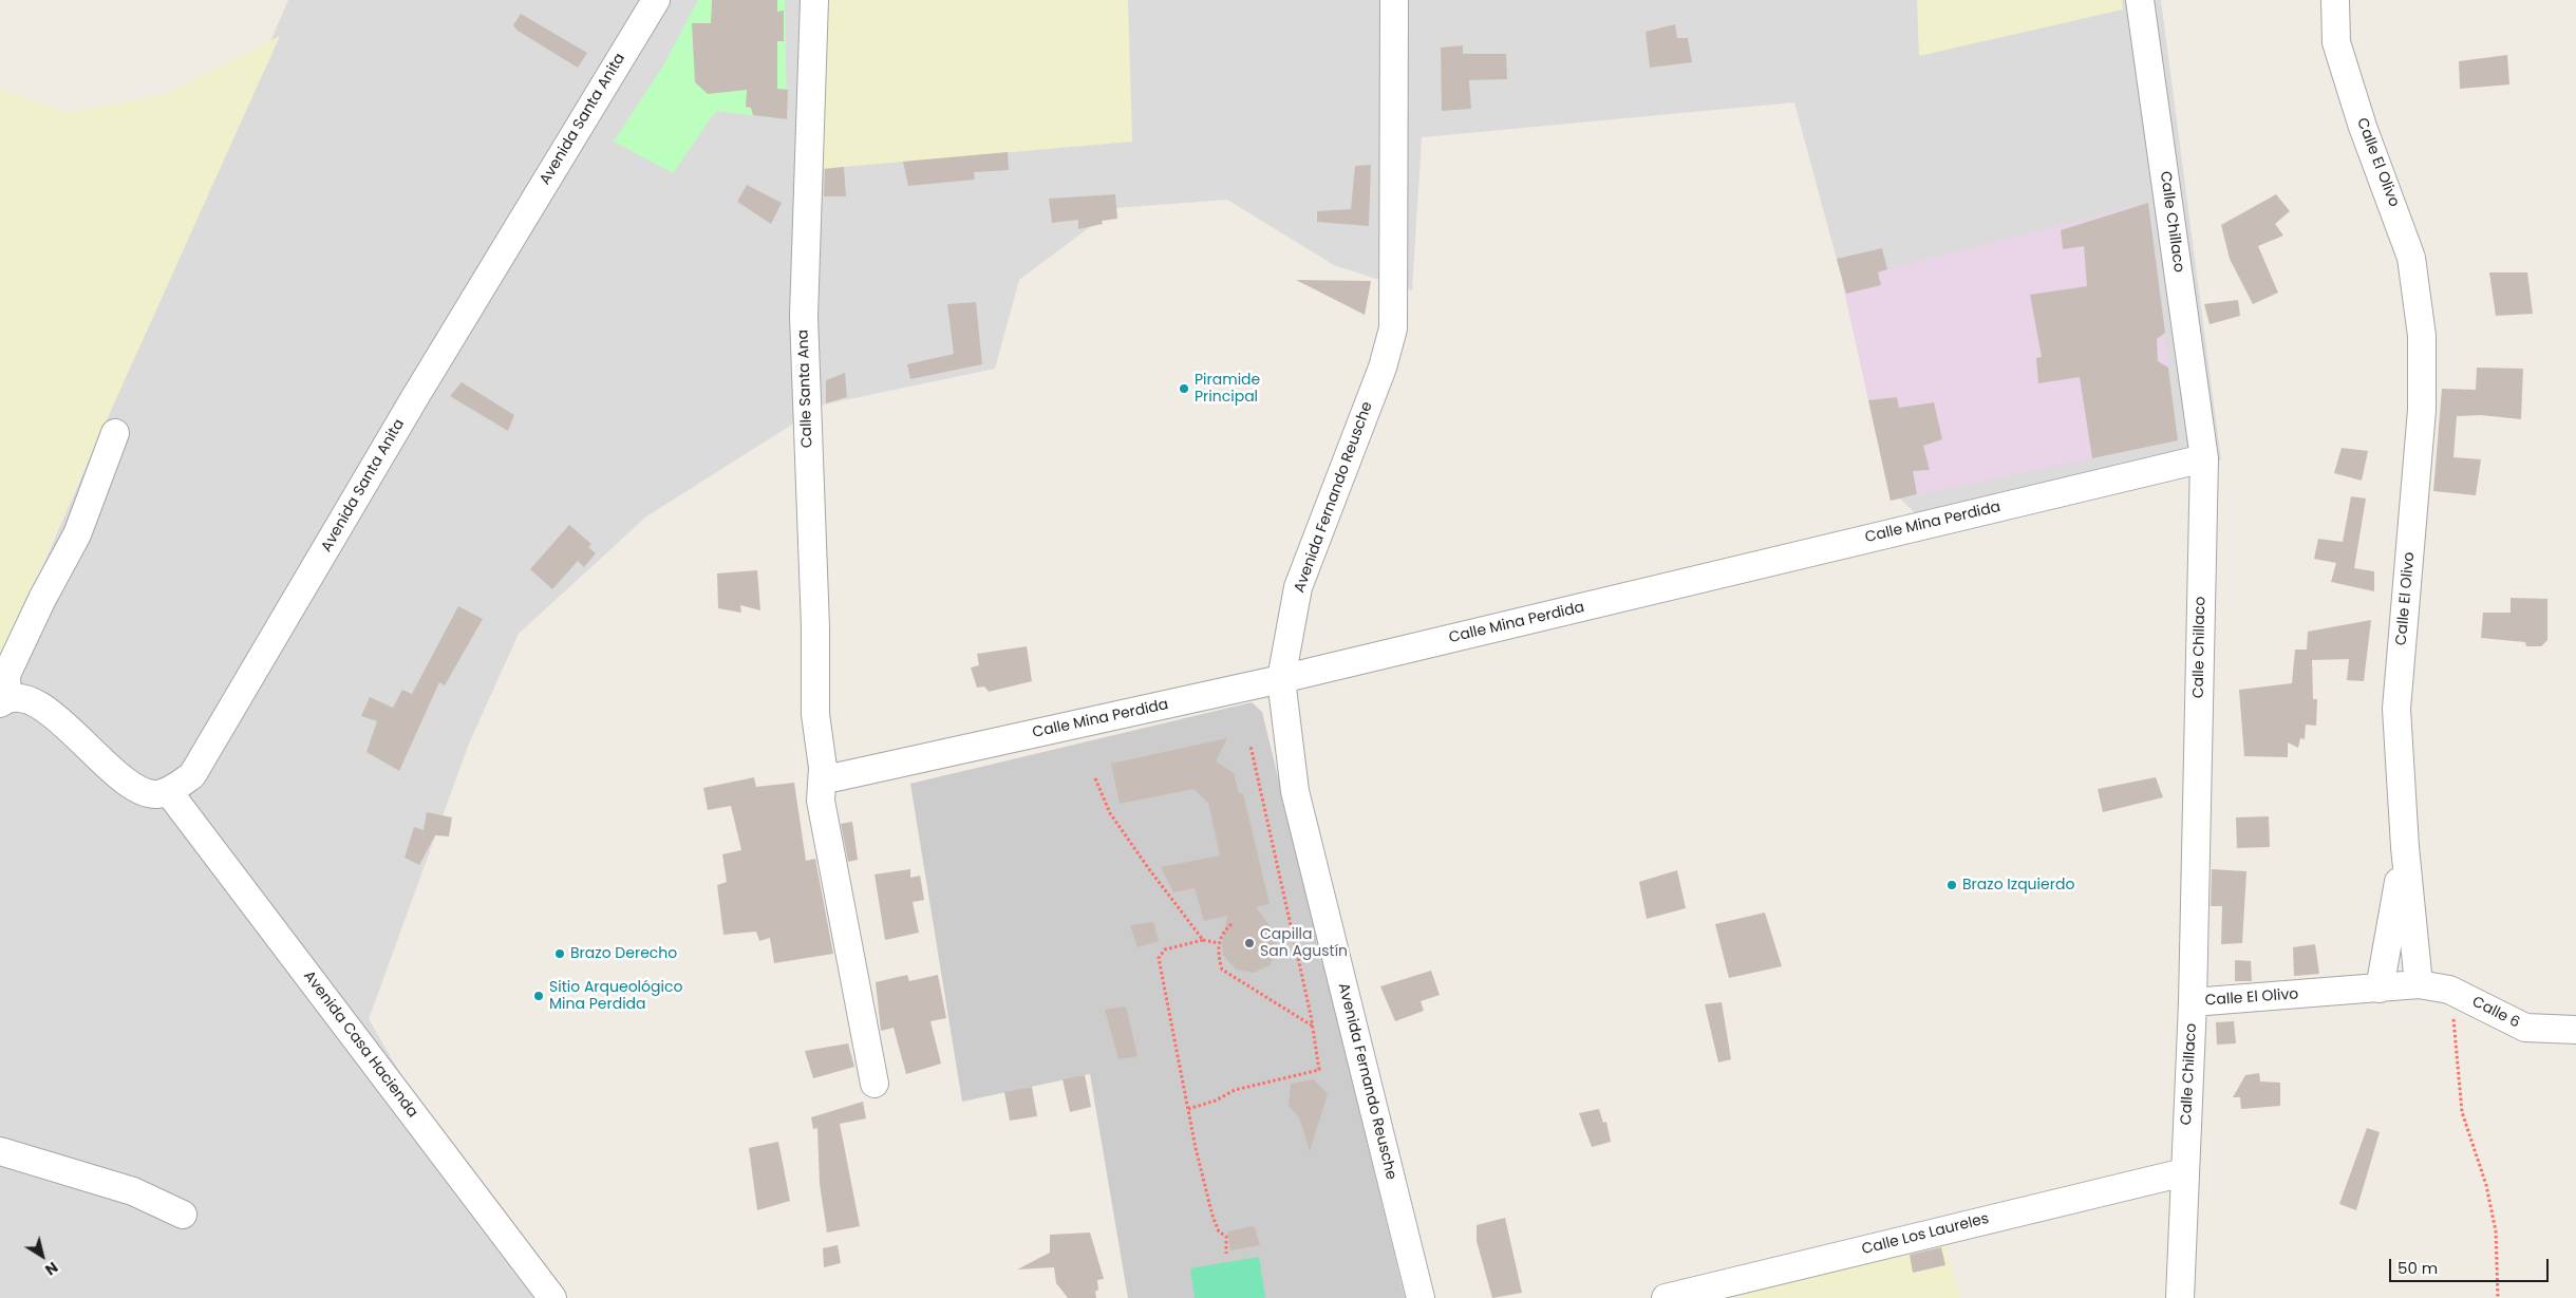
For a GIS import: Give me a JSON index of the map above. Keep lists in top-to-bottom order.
{
  "streets": {
    "street": [
      "Avenida Santa Anita",
      "Calle El Olivo",
      "Calle Chillaco",
      "Calle Santa Ana",
      "Avenida Fernando Reusche",
      "Calle Mina Perdida",
      "Calle 6",
      "Avenida Casa Hacienda",
      "Calle Los Laureles"
    ]
  },
  "crossings": [
    ["Avenida Santa Anita", "Avenida Casa Hacienda"],
    ["Calle El Olivo", "Calle Chillaco"],
    ["Calle El Olivo", "Calle 6"],
    ["Calle Chillaco", "Calle Mina Perdida"],
    ["Calle Chillaco", "Calle Los Laureles"],
    ["Calle Santa Ana", "Calle Mina Perdida"],
    ["Avenida Fernando Reusche", "Calle Mina Perdida"]
  ],
  "places": [
    "Piramide Principal",
    "Brazo Izquierdo",
    "Capilla San Agustín",
    "Brazo Derecho",
    "Sitio Arqueológico Mina Perdida"
  ],
  "scale_bar": "50 m",
  "north": "bottom right"
}
